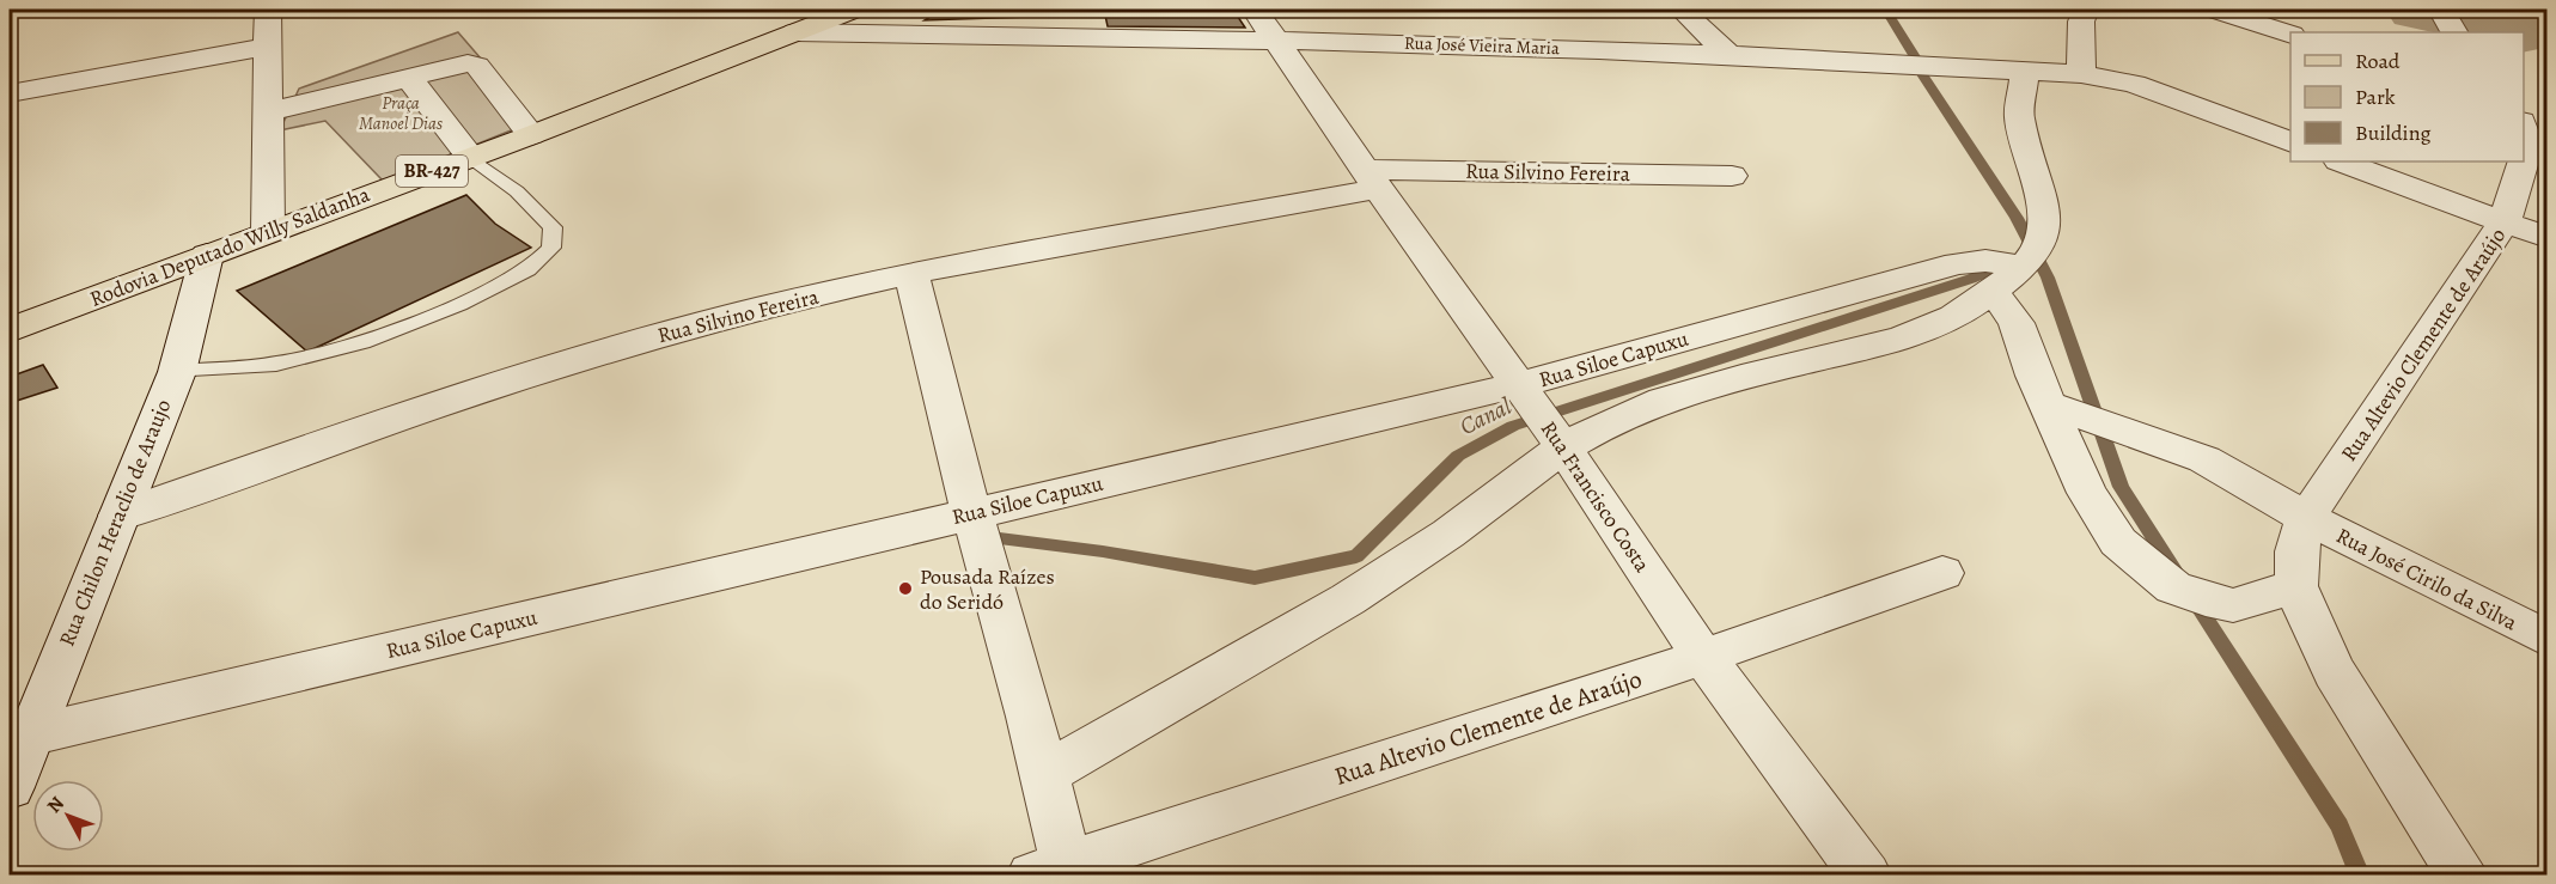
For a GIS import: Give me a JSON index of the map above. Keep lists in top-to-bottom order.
{
  "streets": {
    "main road": ["BR-427", "Rodovia Deputado Willy Saldanha"],
    "street": [
      "Rua José Vieira Maria",
      "Rua Silvino Fereira",
      "Rua Altevio Clemente de Araújo",
      "Rua Siloe Capuxu",
      "Rua Francisco Costa",
      "Rua Chilon Heraclio de Araujo",
      "Rua José Cirilo da Silva"
    ]
  },
  "crossings": [
    ["Rua José Vieira Maria", "Rodovia Deputado Willy Saldanha"],
    ["Rua José Vieira Maria", "Rua Francisco Costa"],
    ["Rua Silvino Fereira", "Rua Francisco Costa"],
    ["Rua Silvino Fereira", "Rua Chilon Heraclio de Araujo"],
    ["Rodovia Deputado Willy Saldanha", "Rua Chilon Heraclio de Araujo"],
    ["Rua Altevio Clemente de Araújo", "Rua Francisco Costa"],
    ["Rua Altevio Clemente de Araújo", "Rua José Cirilo da Silva"],
    ["Rua Siloe Capuxu", "Rua Francisco Costa"],
    ["Rua Siloe Capuxu", "Rua Chilon Heraclio de Araujo"]
  ],
  "water": ["Canal"],
  "parks": ["Praça Manoel Dias"],
  "places": ["Pousada Raízes do Seridó"],
  "legend": ["Road", "Park", "Building"],
  "north": "top left"
}
